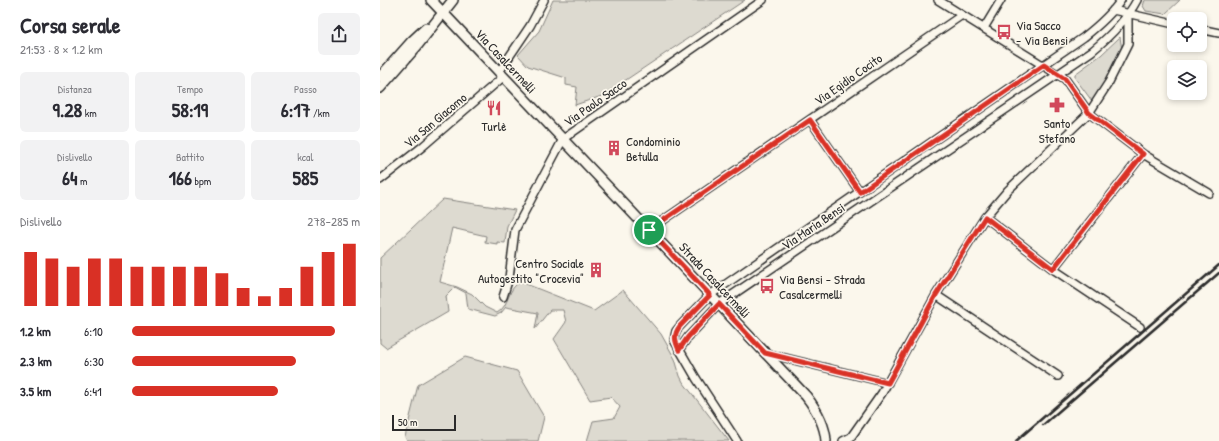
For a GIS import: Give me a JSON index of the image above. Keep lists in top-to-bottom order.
{
  "streets": {
    "main road": ["Via Casalcermelli", "Strada Casalcermelli"],
    "street": [
      "Via Egidio Cocito",
      "Via Paolo Sacco",
      "Via San Giacomo",
      "Via Maria Bensi"
    ]
  },
  "crossings": [
    ["Via Casalcermelli", "Via Paolo Sacco"],
    ["Via Casalcermelli", "Via San Giacomo"],
    ["Via Casalcermelli", "Strada Casalcermelli"],
    ["Via Egidio Cocito", "Strada Casalcermelli"],
    ["Via Paolo Sacco", "Strada Casalcermelli"],
    ["Via Maria Bensi", "Strada Casalcermelli"]
  ],
  "places": {
    "bus stop": ["Via Sacco - Via Bensi", "Via Bensi - Strada Casalcermelli"],
    "pharmacy": ["Santo Stefano"],
    "restaurant": ["Turlè"],
    "building": ["Condominio Betulla", "Centro Sociale Autogestito \"Crocevia\""]
  },
  "scale_bar": "50 m",
  "page": {
    "heading": ["Corsa serale", "21:53 · 8 × 1.2 km"],
    "stats": [
      ["Distanza", "9.28 km"],
      ["Tempo", "58:19"],
      ["Passo", "6:17 /km"],
      ["Dislivello", "64 m"],
      ["Battito", "166 bpm"],
      ["kcal", "585"]
    ],
    "chart": ["Dislivello", "278–285 m"],
    "list": [
      {
        "name": "1.2 km",
        "note": "6:10"
      },
      {
        "name": "2.3 km",
        "note": "6:30"
      },
      {
        "name": "3.5 km",
        "note": "6:41"
      }
    ],
    "scale": "50 m"
  }
}
